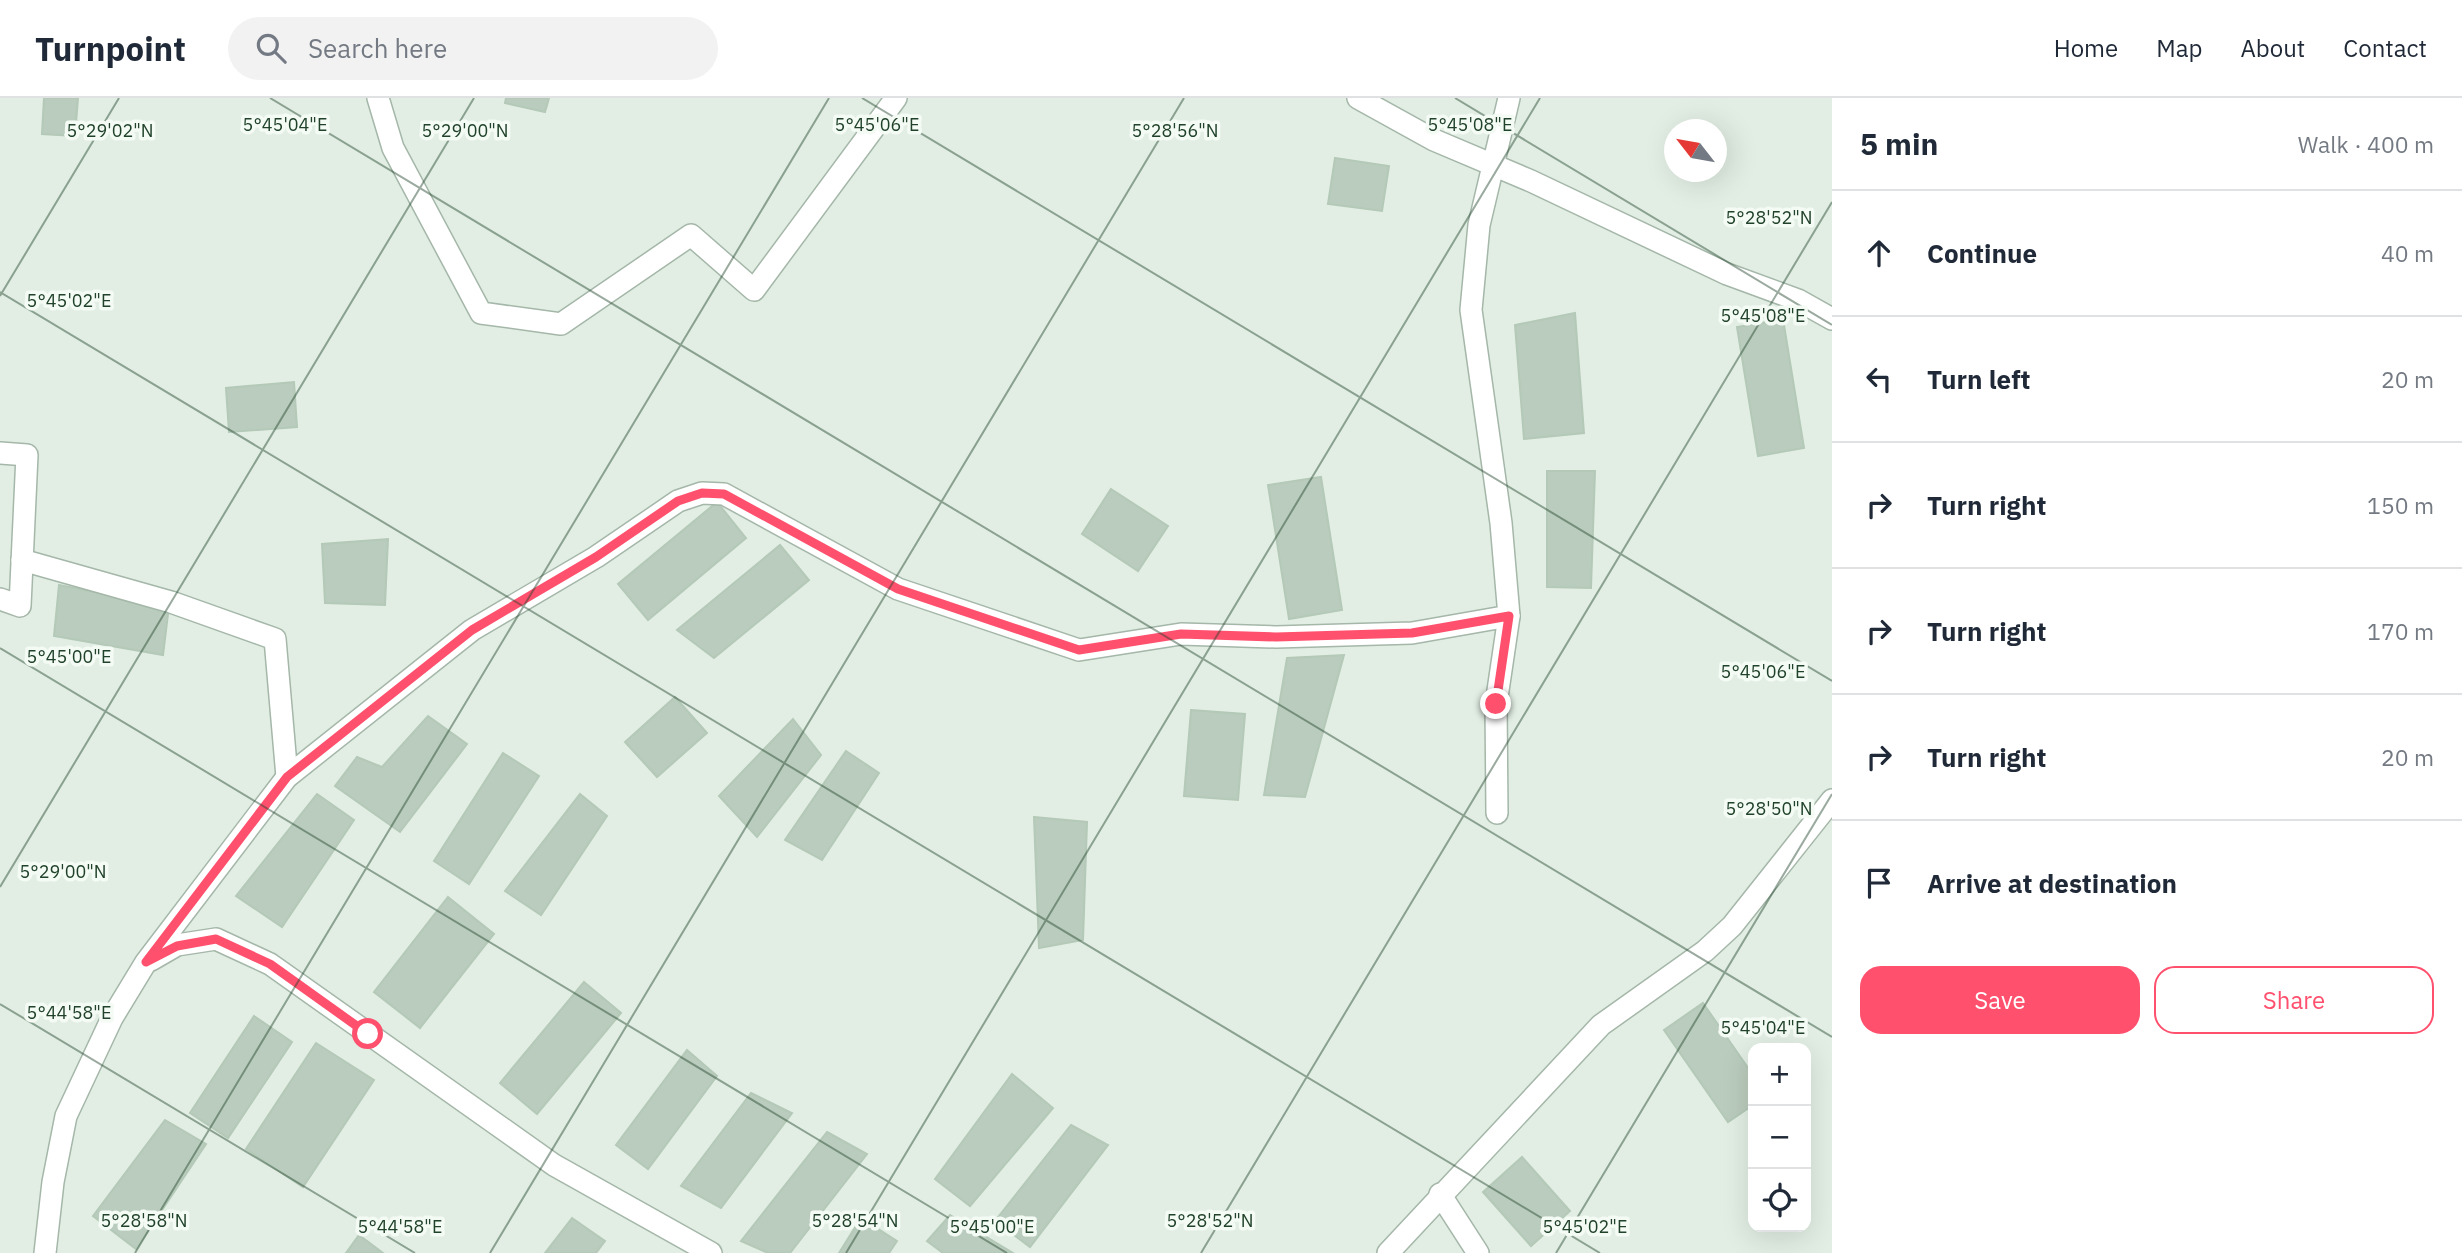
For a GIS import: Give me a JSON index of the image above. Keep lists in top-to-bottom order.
{
  "north": "top left",
  "page": {
    "header": "Turnpoint",
    "search": "Search here",
    "nav": [
      "Home",
      "Map",
      "About",
      "Contact"
    ],
    "heading": ["5 min", "Walk · 400 m"],
    "list": [
      ["Continue", "40 m"],
      ["Turn left", "20 m"],
      ["Turn right", "150 m"],
      ["Turn right", "170 m"],
      ["Turn right", "20 m"],
      "Arrive at destination"
    ],
    "buttons": ["Save", "Share"],
    "map_buttons": ["+", "−"]
  },
  "coordinates": [
    "5°45'04\"E",
    "5°45'06\"E",
    "5°45'08\"E",
    "5°29'02\"N",
    "5°29'00\"N",
    "5°28'56\"N",
    "5°28'52\"N",
    "5°45'02\"E",
    "5°45'00\"E",
    "5°28'50\"N",
    "5°44'58\"E",
    "5°28'58\"N",
    "5°28'54\"N"
  ]
}
